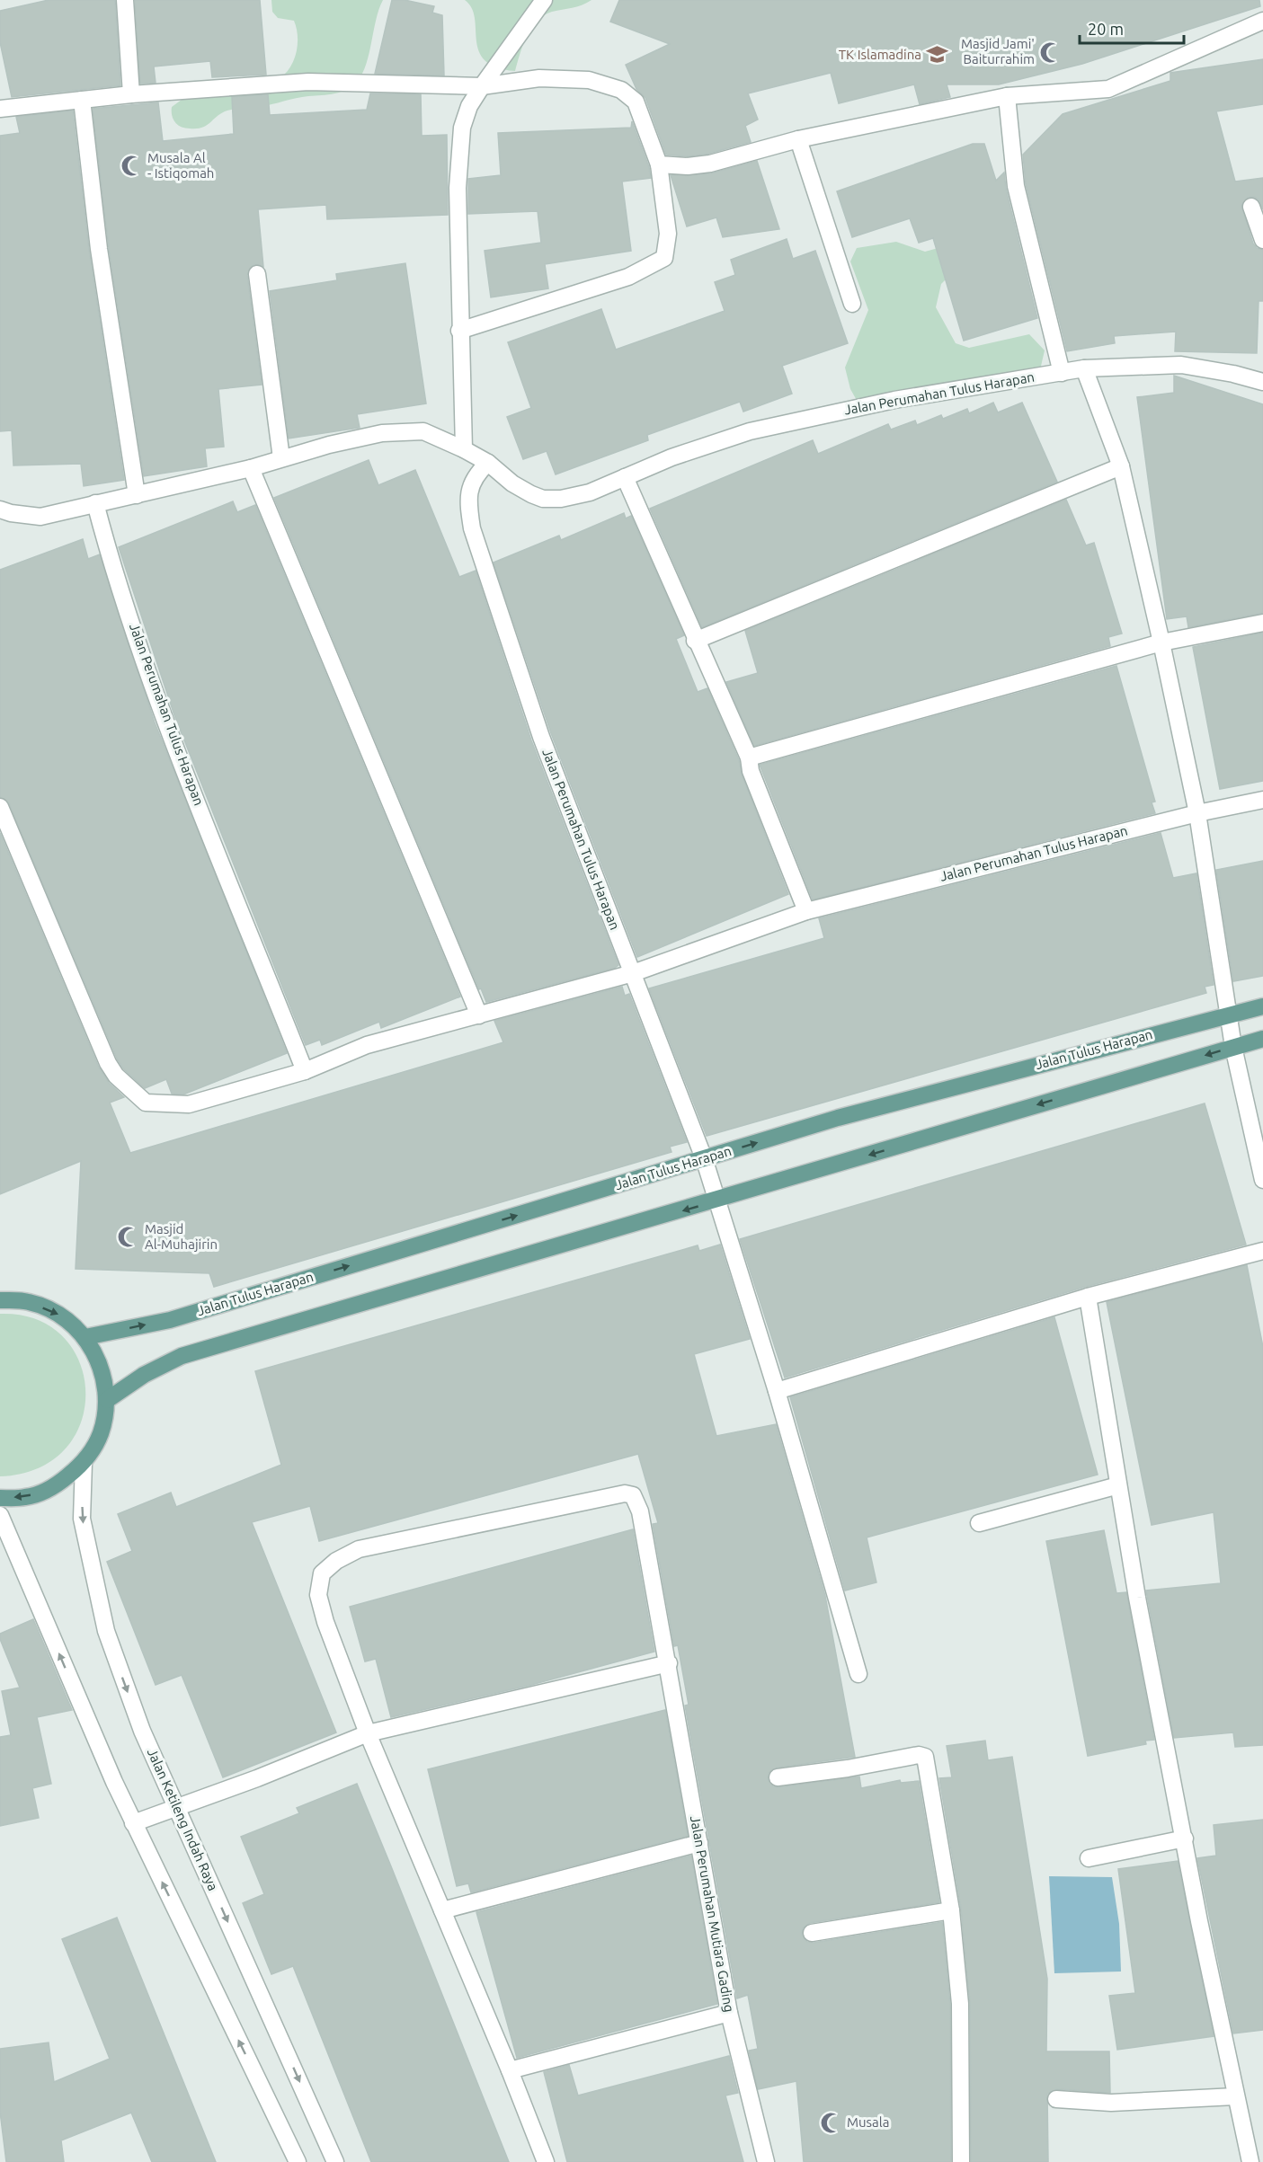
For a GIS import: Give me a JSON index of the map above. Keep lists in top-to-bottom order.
{
  "streets": {
    "main road": ["Jalan Tulus Harapan"],
    "street": ["Jalan Perumahan Tulus Harapan", "Jalan Ketileng Indah Raya", "Jalan Perumahan Mutiara Gading"]
  },
  "crossings": [
    ["Jalan Perumahan Tulus Harapan", "Jalan Tulus Harapan"]
  ],
  "places": {
    "mosque": [
      "Masjid Jami' Baiturrahim",
      "Musala Al - Istiqomah",
      "Masjid Al-Muhajirin",
      "Musala"
    ],
    "school or university": ["TK Islamadina"]
  },
  "scale_bar": "20 m"
}
